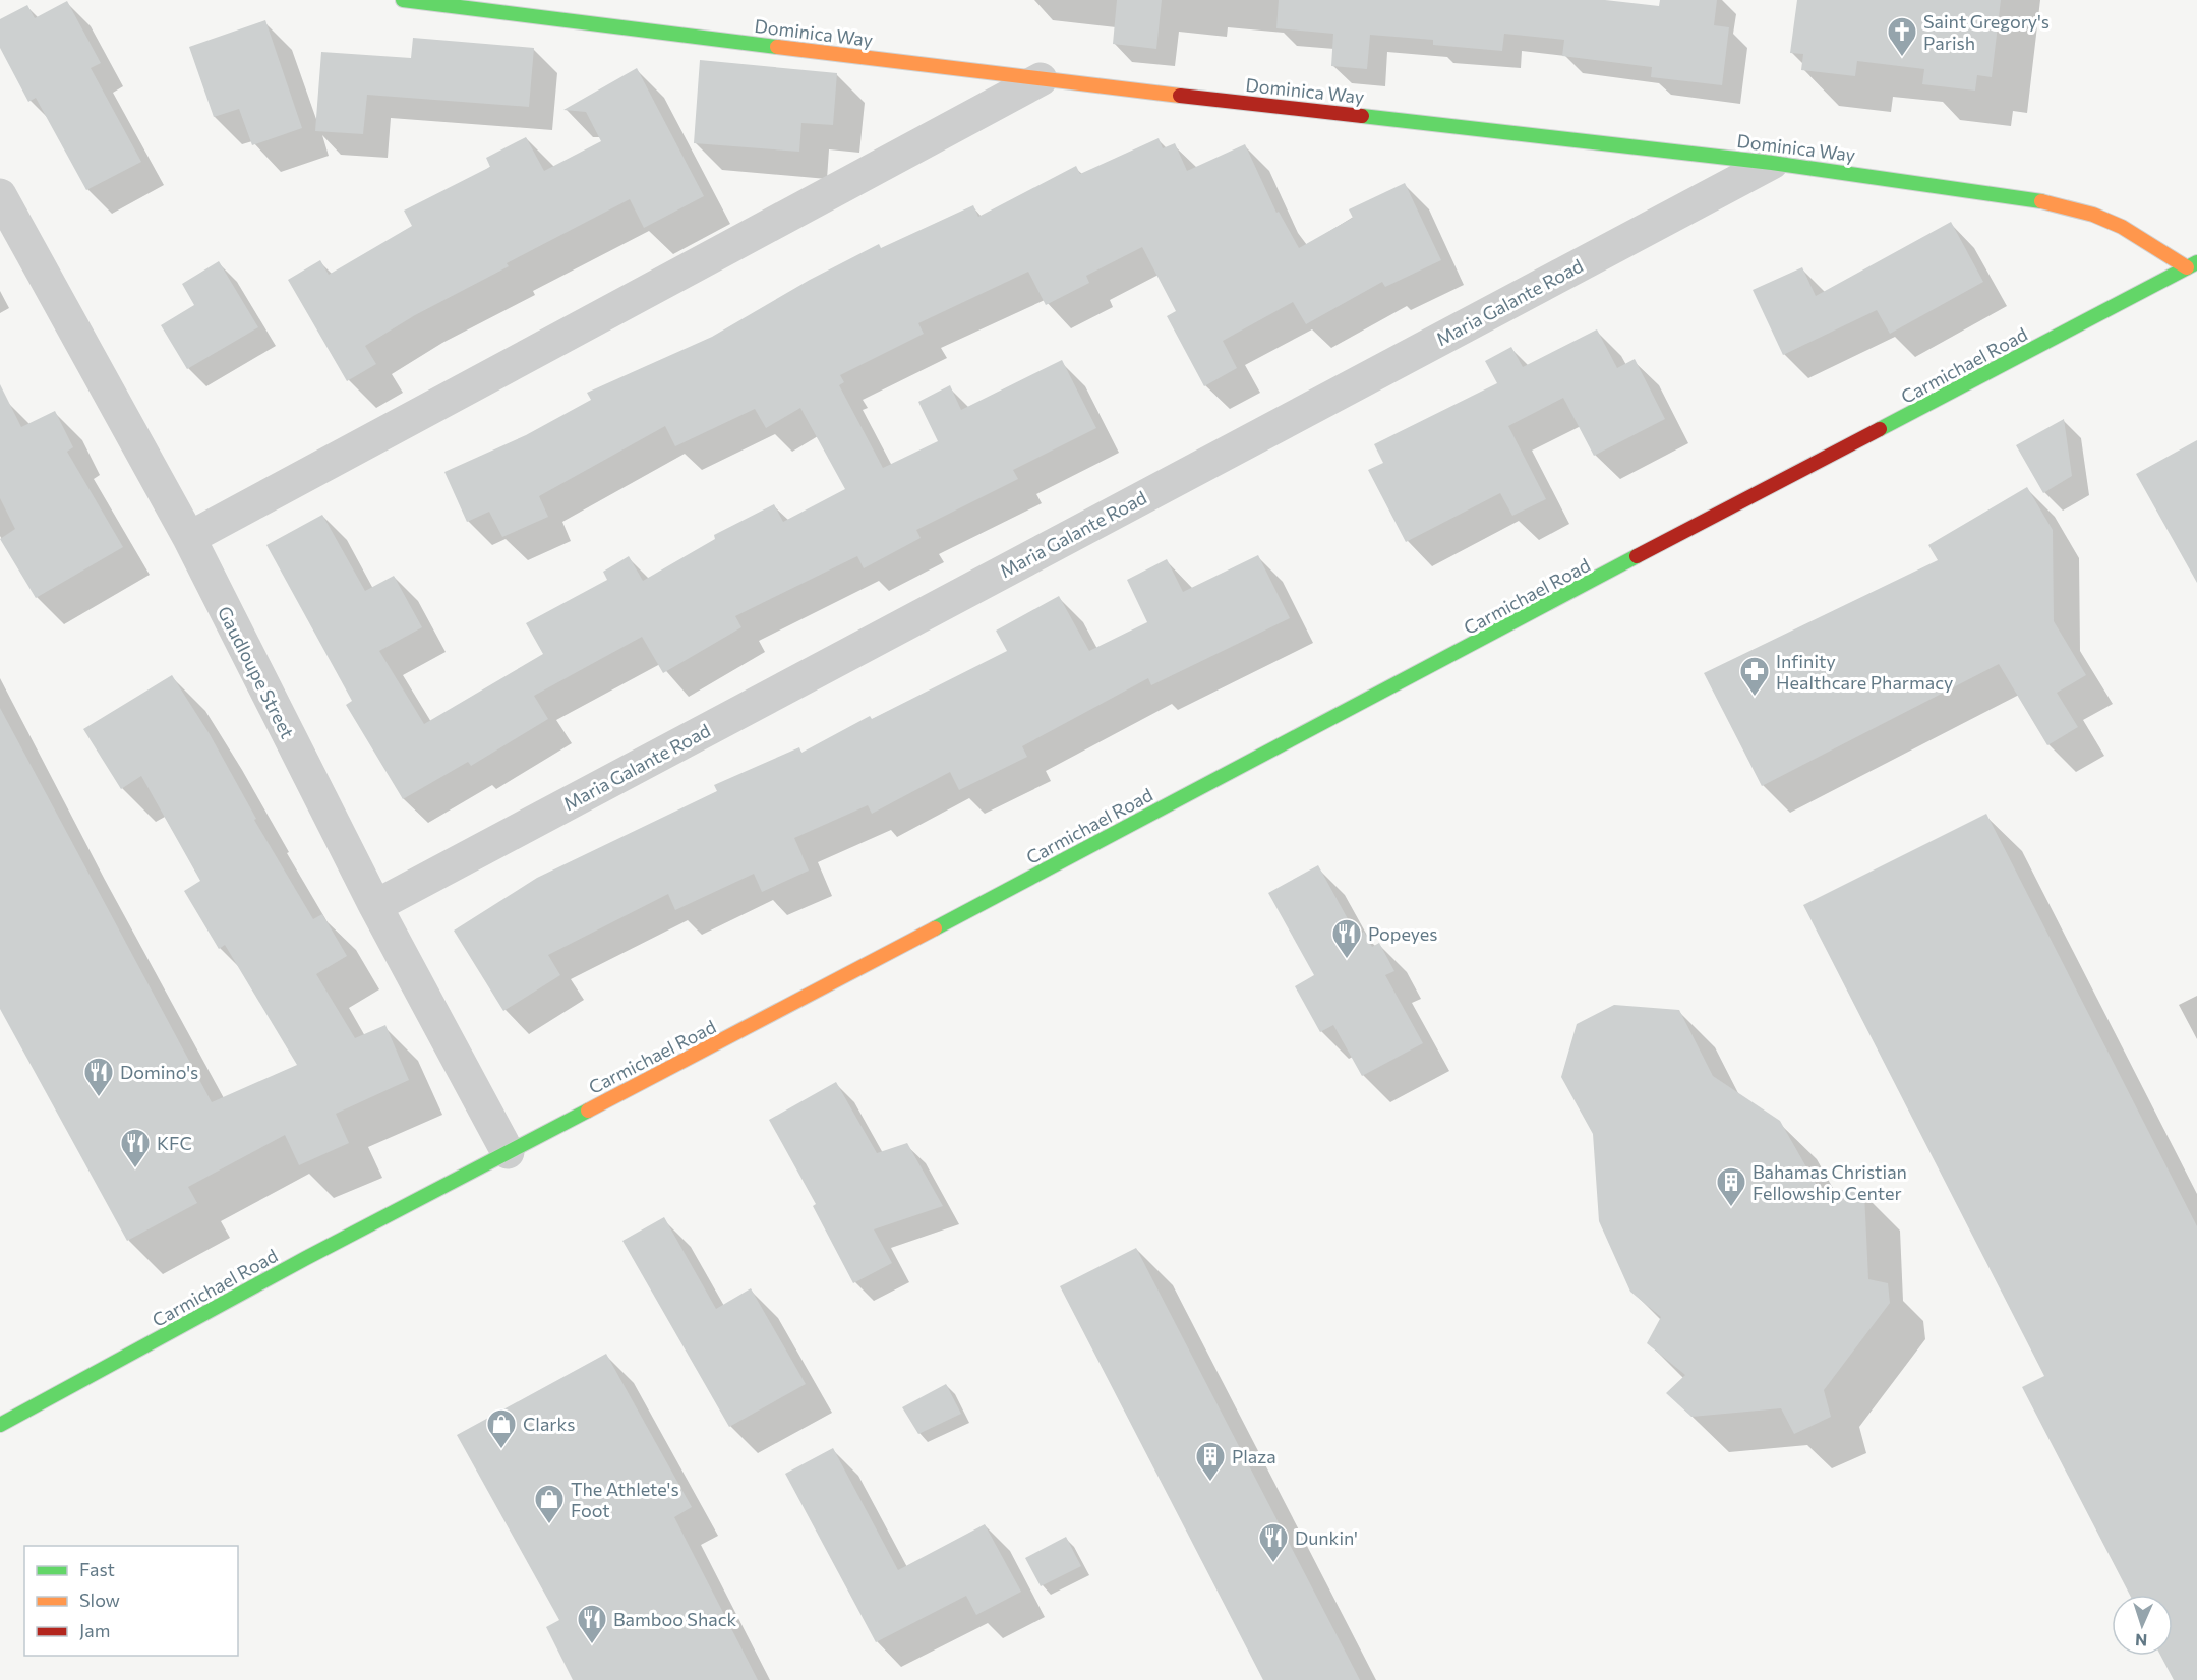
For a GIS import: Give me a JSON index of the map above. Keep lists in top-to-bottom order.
{
  "streets": {
    "main road": ["Dominica Way", "Carmichael Road"],
    "street": ["Maria Galante Road", "Gaudloupe Street"]
  },
  "crossings": [
    ["Dominica Way", "Maria Galante Road"],
    ["Dominica Way", "Carmichael Road"],
    ["Maria Galante Road", "Gaudloupe Street"],
    ["Carmichael Road", "Gaudloupe Street"]
  ],
  "places": {
    "church": ["Saint Gregory's Parish"],
    "pharmacy": ["Infinity Healthcare Pharmacy"],
    "restaurant": [
      "Popeyes",
      "Domino's",
      "KFC",
      "Dunkin'",
      "Bamboo Shack"
    ],
    "building": ["Bahamas Christian Fellowship Center", "Plaza"],
    "shop": ["Clarks", "The Athlete's Foot"]
  },
  "legend": ["Fast", "Slow", "Jam"],
  "north": "bottom"
}
